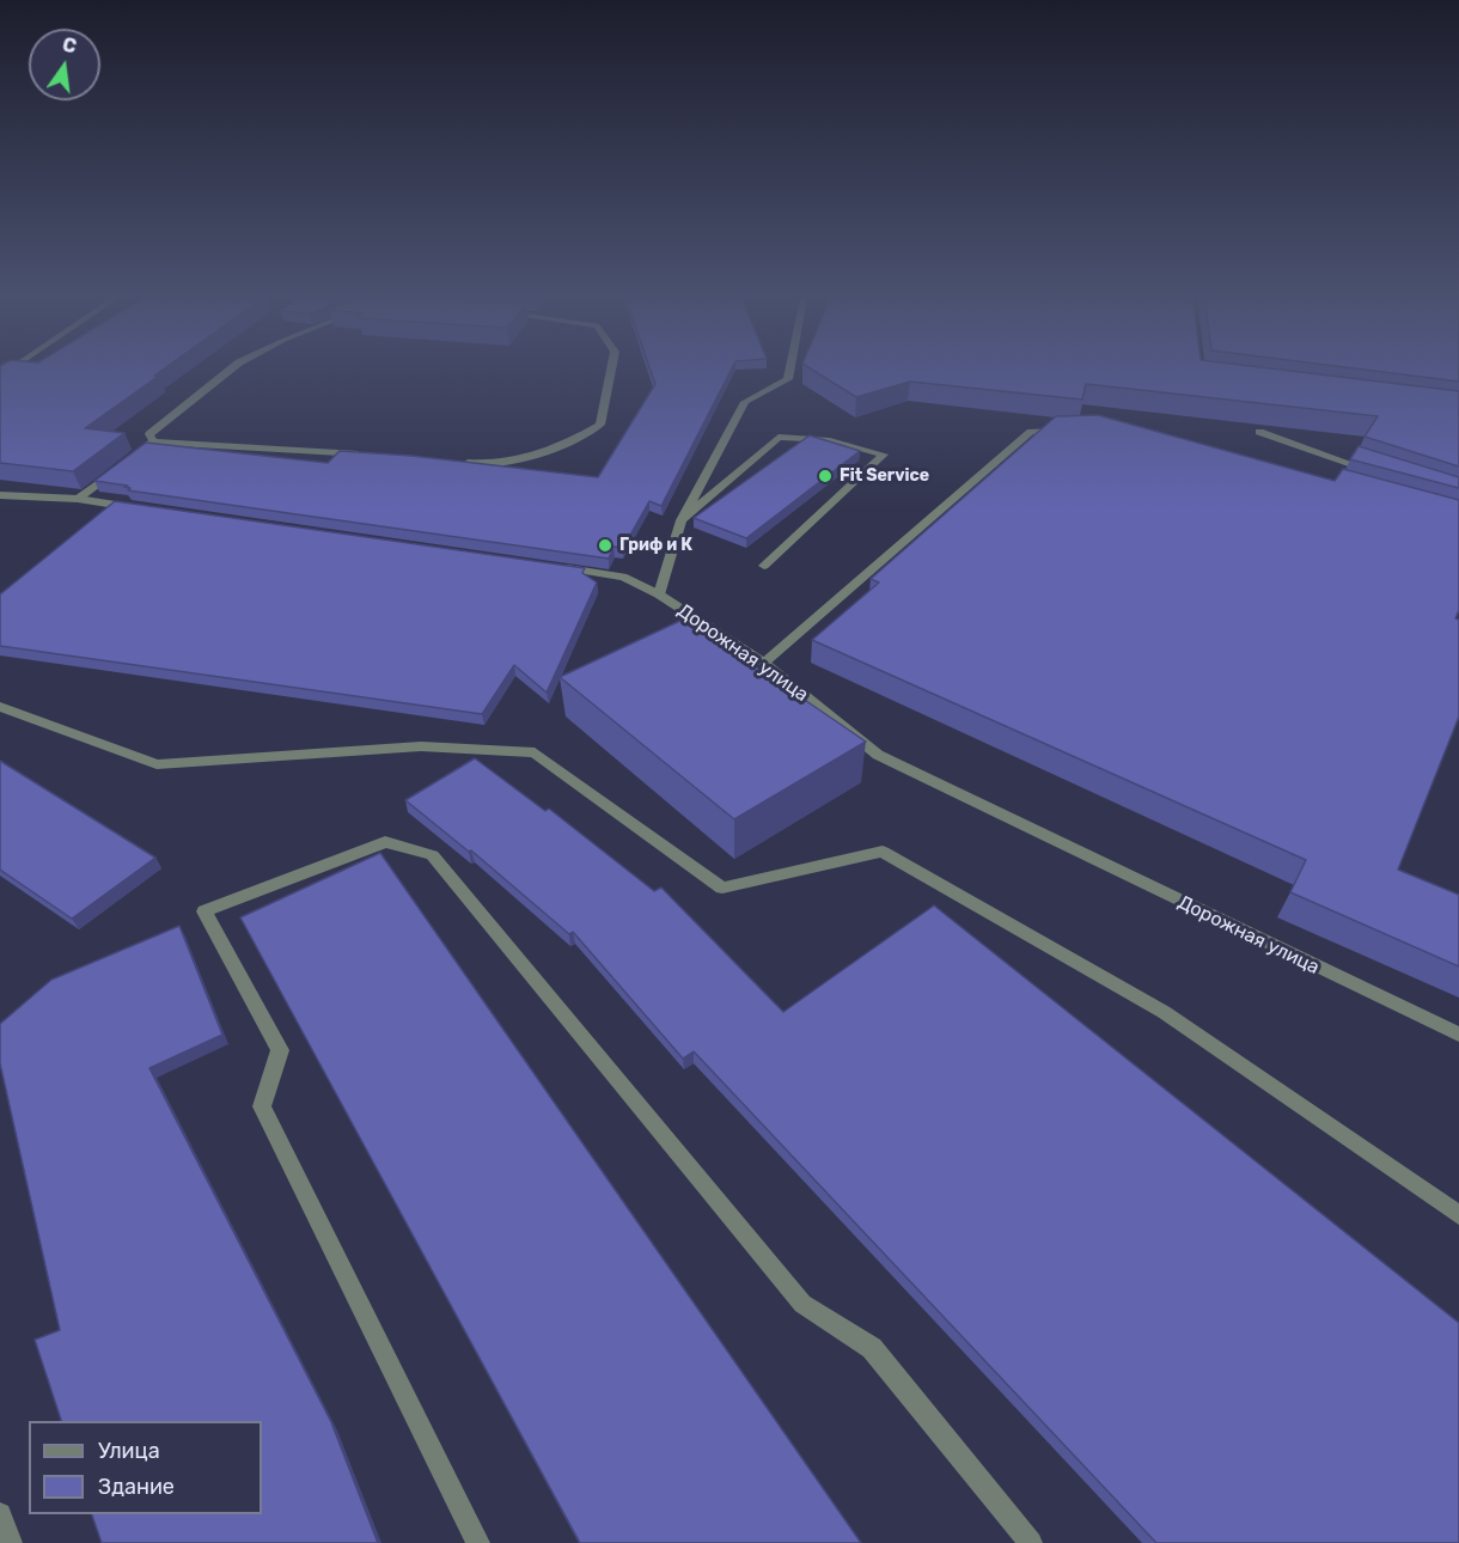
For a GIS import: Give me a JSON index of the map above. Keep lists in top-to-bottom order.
{
  "streets": {
    "street": ["Дорожная улица"]
  },
  "places": ["Fit Service", "Гриф и К"],
  "legend": ["Улица", "Здание"],
  "north": "top"
}
